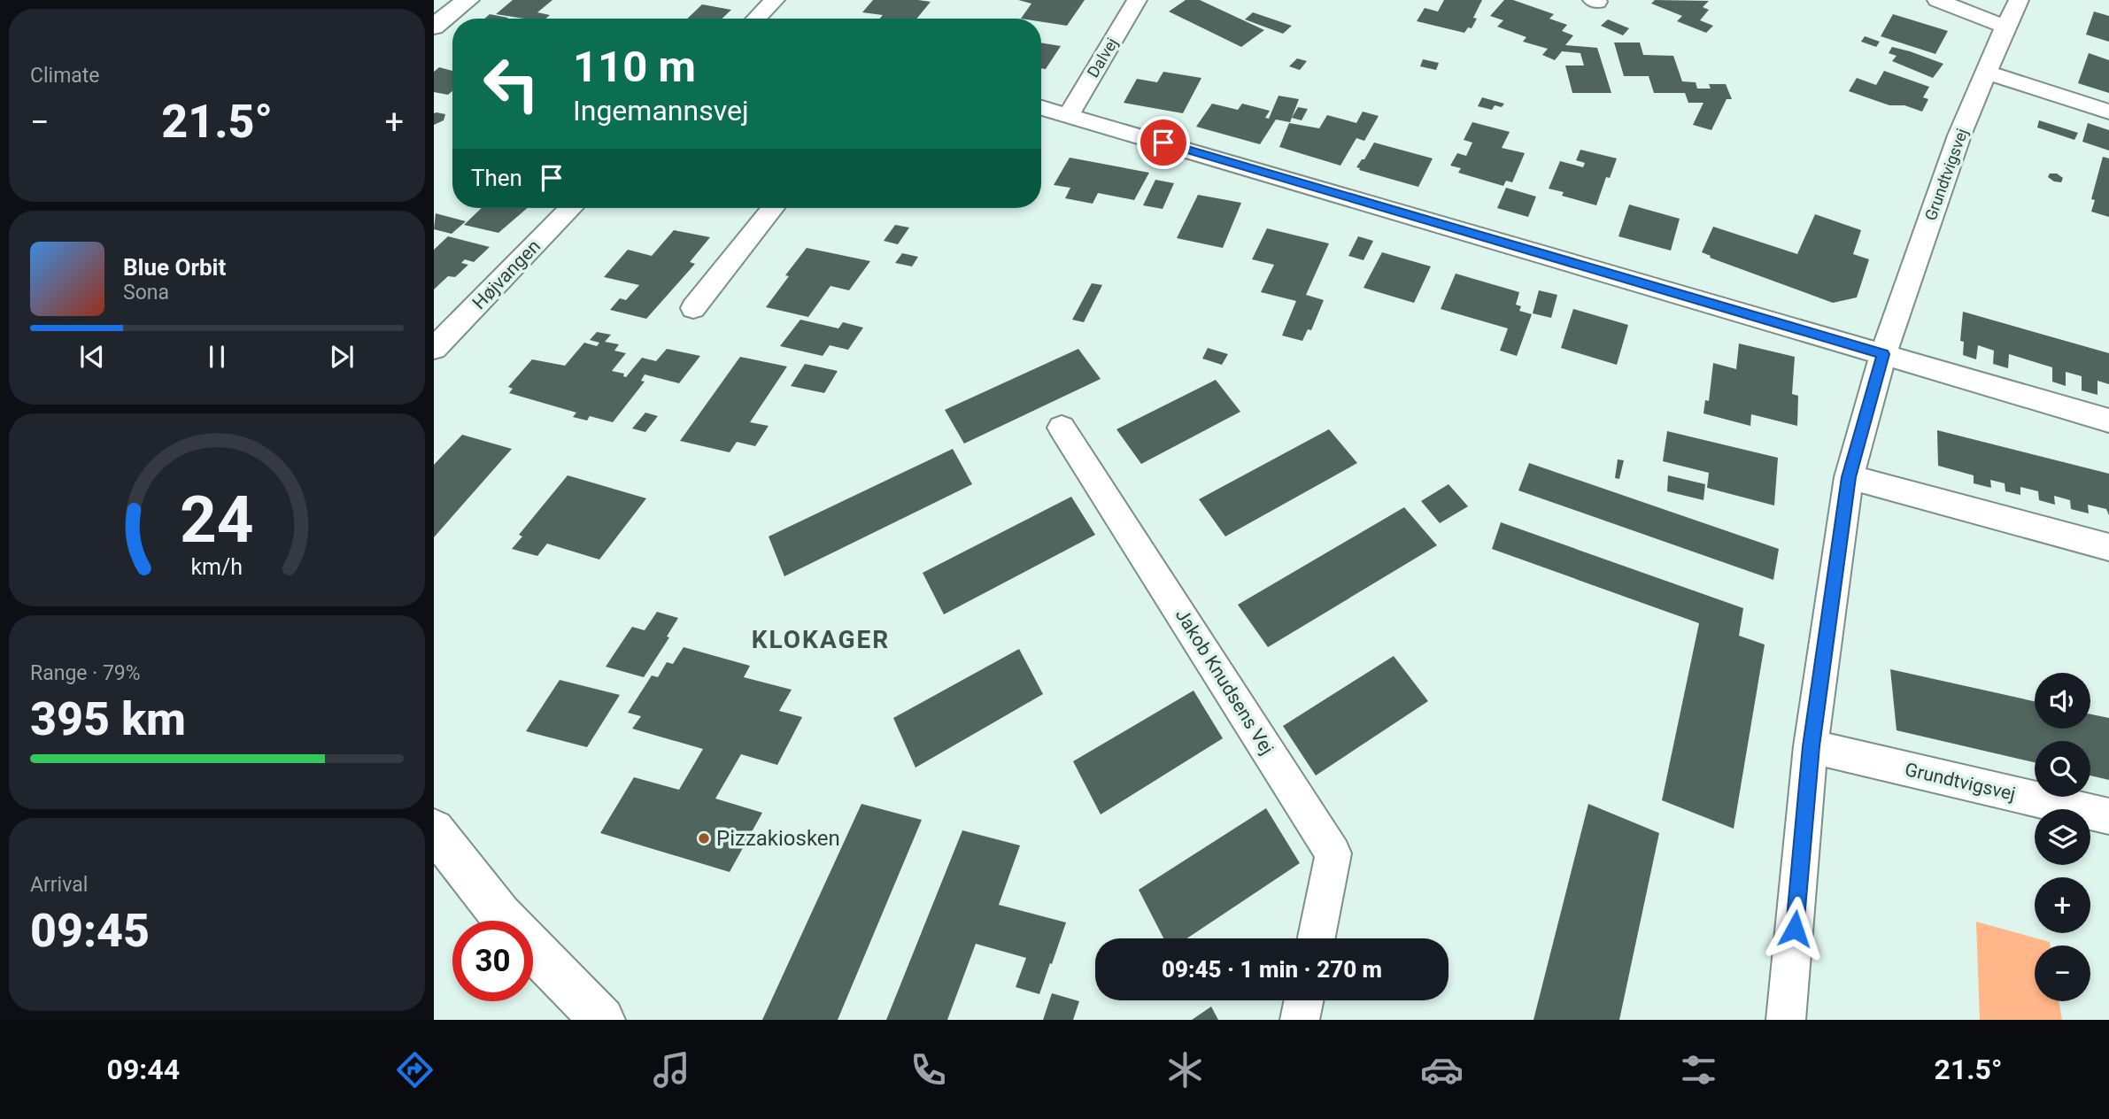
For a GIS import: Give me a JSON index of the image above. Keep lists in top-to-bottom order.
{
  "streets": {
    "street": [
      "Dalvej",
      "Grundtvigsvej",
      "Højvangen",
      "Jakob Knudsens Vej"
    ]
  },
  "districts": ["KLOKAGER"],
  "places": ["Pizzakiosken"],
  "page": {
    "tile": [
      "Climate",
      ["Range · 79%", "395 km"],
      ["Arrival", "09:45"]
    ],
    "turn": ["110 m", "Ingemannsvej"],
    "heat": ["−", "21.5°", "+"],
    "then": "Then",
    "song": ["Blue Orbit", "Sona"],
    "map_buttons": ["+", "−"],
    "limit": "30",
    "trip": "09:45 · 1 min · 270 m",
    "tabs": ["09:44", "21.5°"],
    "gauge": ["24", "km/h"]
  }
}
